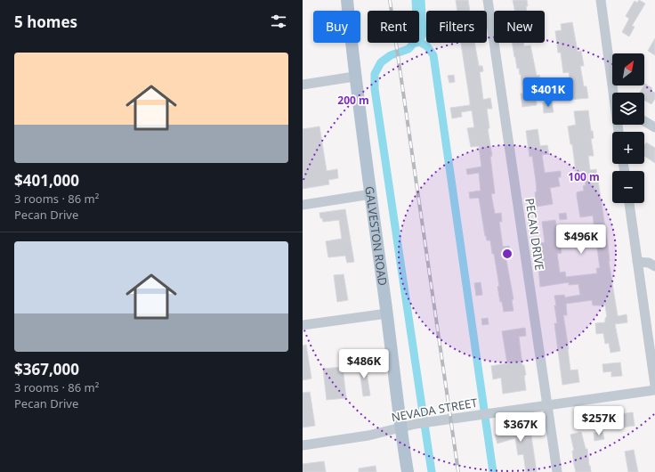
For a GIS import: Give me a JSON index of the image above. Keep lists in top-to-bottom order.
{
  "streets": {
    "main road": ["GALVESTON ROAD"],
    "street": ["PECAN DRIVE", "NEVADA STREET"]
  },
  "crossings": [
    ["PECAN DRIVE", "NEVADA STREET"],
    ["GALVESTON ROAD", "NEVADA STREET"]
  ],
  "north": "top right",
  "page": {
    "heading": "5 homes",
    "chip": [
      "Buy",
      "Rent",
      "Filters",
      "New"
    ],
    "list": [
      {
        "name": "$401,000",
        "note": "3 rooms · 86 m² · Pecan Drive"
      },
      {
        "name": "$367,000",
        "note": "3 rooms · 86 m² · Pecan Drive"
      }
    ],
    "map_buttons": ["+", "−"],
    "price": [
      "$401K",
      "$496K",
      "$486K",
      "$257K",
      "$367K"
    ]
  },
  "rings": ["200 m", "100 m"]
}
